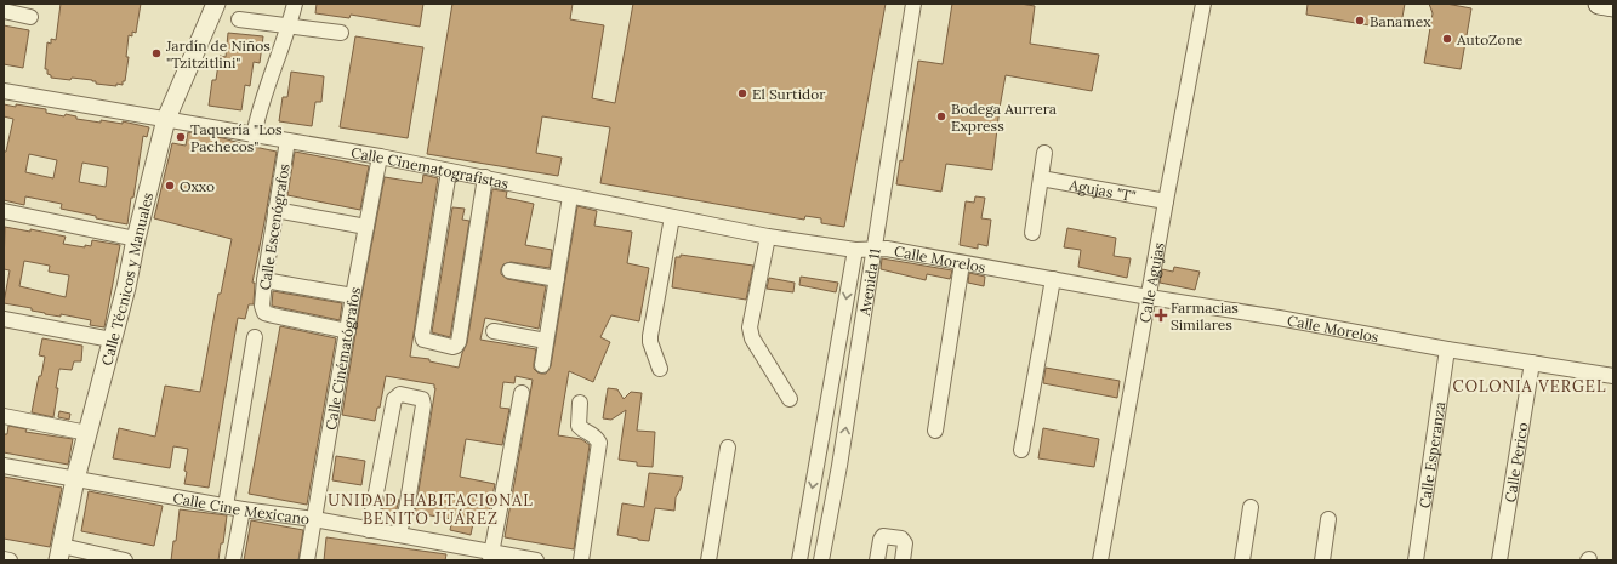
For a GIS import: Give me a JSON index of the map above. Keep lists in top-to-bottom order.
{
  "streets": {
    "street": [
      "Calle Cinematografistas",
      "Agujas \"T\"",
      "Calle Escenógrafos",
      "Calle Morelos",
      "Calle Técnicos y Manuales",
      "Calle Agujas",
      "Avenida 11",
      "Calle Cinématógrafos",
      "Calle Esperanza",
      "Calle Perico",
      "Calle Cine Mexicano"
    ]
  },
  "crossings": [
    ["Calle Cinematografistas", "Calle Escenógrafos"],
    ["Calle Cinematografistas", "Calle Morelos"],
    ["Calle Cinematografistas", "Calle Técnicos y Manuales"],
    ["Calle Cinematografistas", "Avenida 11"],
    ["Calle Cinematografistas", "Calle Cinématógrafos"],
    ["Agujas \"T\"", "Calle Agujas"],
    ["Calle Escenógrafos", "Calle Cinématógrafos"],
    ["Calle Morelos", "Calle Agujas"],
    ["Calle Morelos", "Avenida 11"],
    ["Calle Morelos", "Calle Esperanza"],
    ["Calle Morelos", "Calle Perico"],
    ["Calle Técnicos y Manuales", "Calle Cine Mexicano"],
    ["Calle Cinématógrafos", "Calle Cine Mexicano"]
  ],
  "districts": ["COLONIA VERGEL", "UNIDAD HABITACIONAL BENITO JUÁREZ"],
  "places": {
    "other": [
      "Banamex",
      "AutoZone",
      "Jardín de Niños \"Tzitzitlini\"",
      "El Surtidor",
      "Bodega Aurrera Express",
      "Taquería \"Los Pachecos\"",
      "Oxxo"
    ],
    "health": ["Farmacias Similares"]
  }
}
